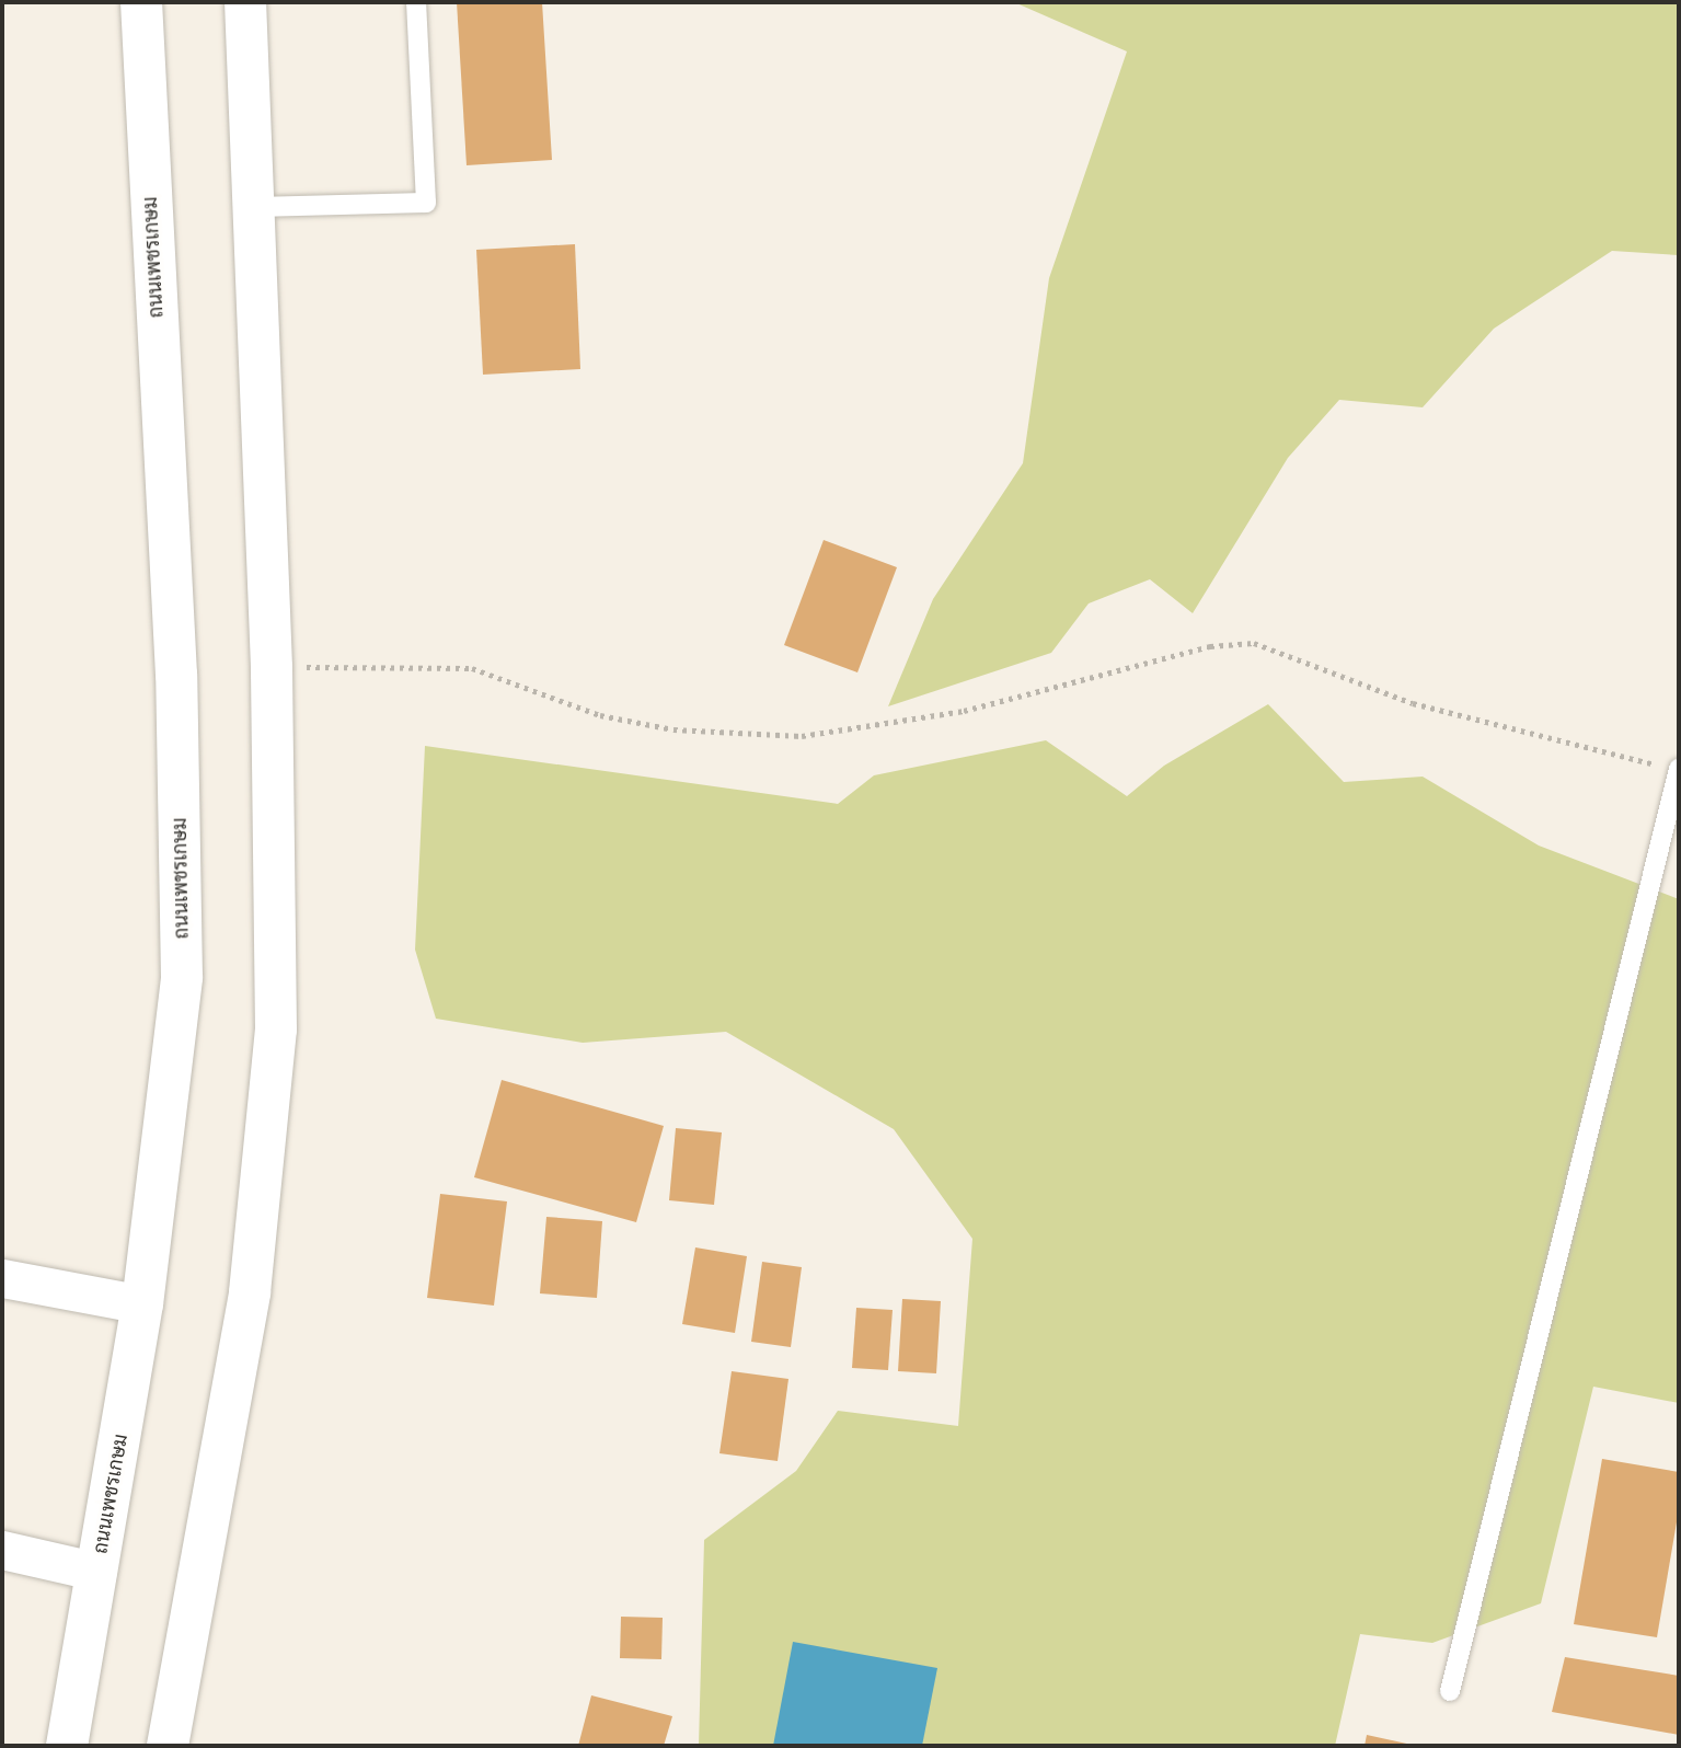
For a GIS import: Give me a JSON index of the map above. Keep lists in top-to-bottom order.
{
  "streets": {
    "highway": ["ถนนเพชรเกษม"]
  }
}
